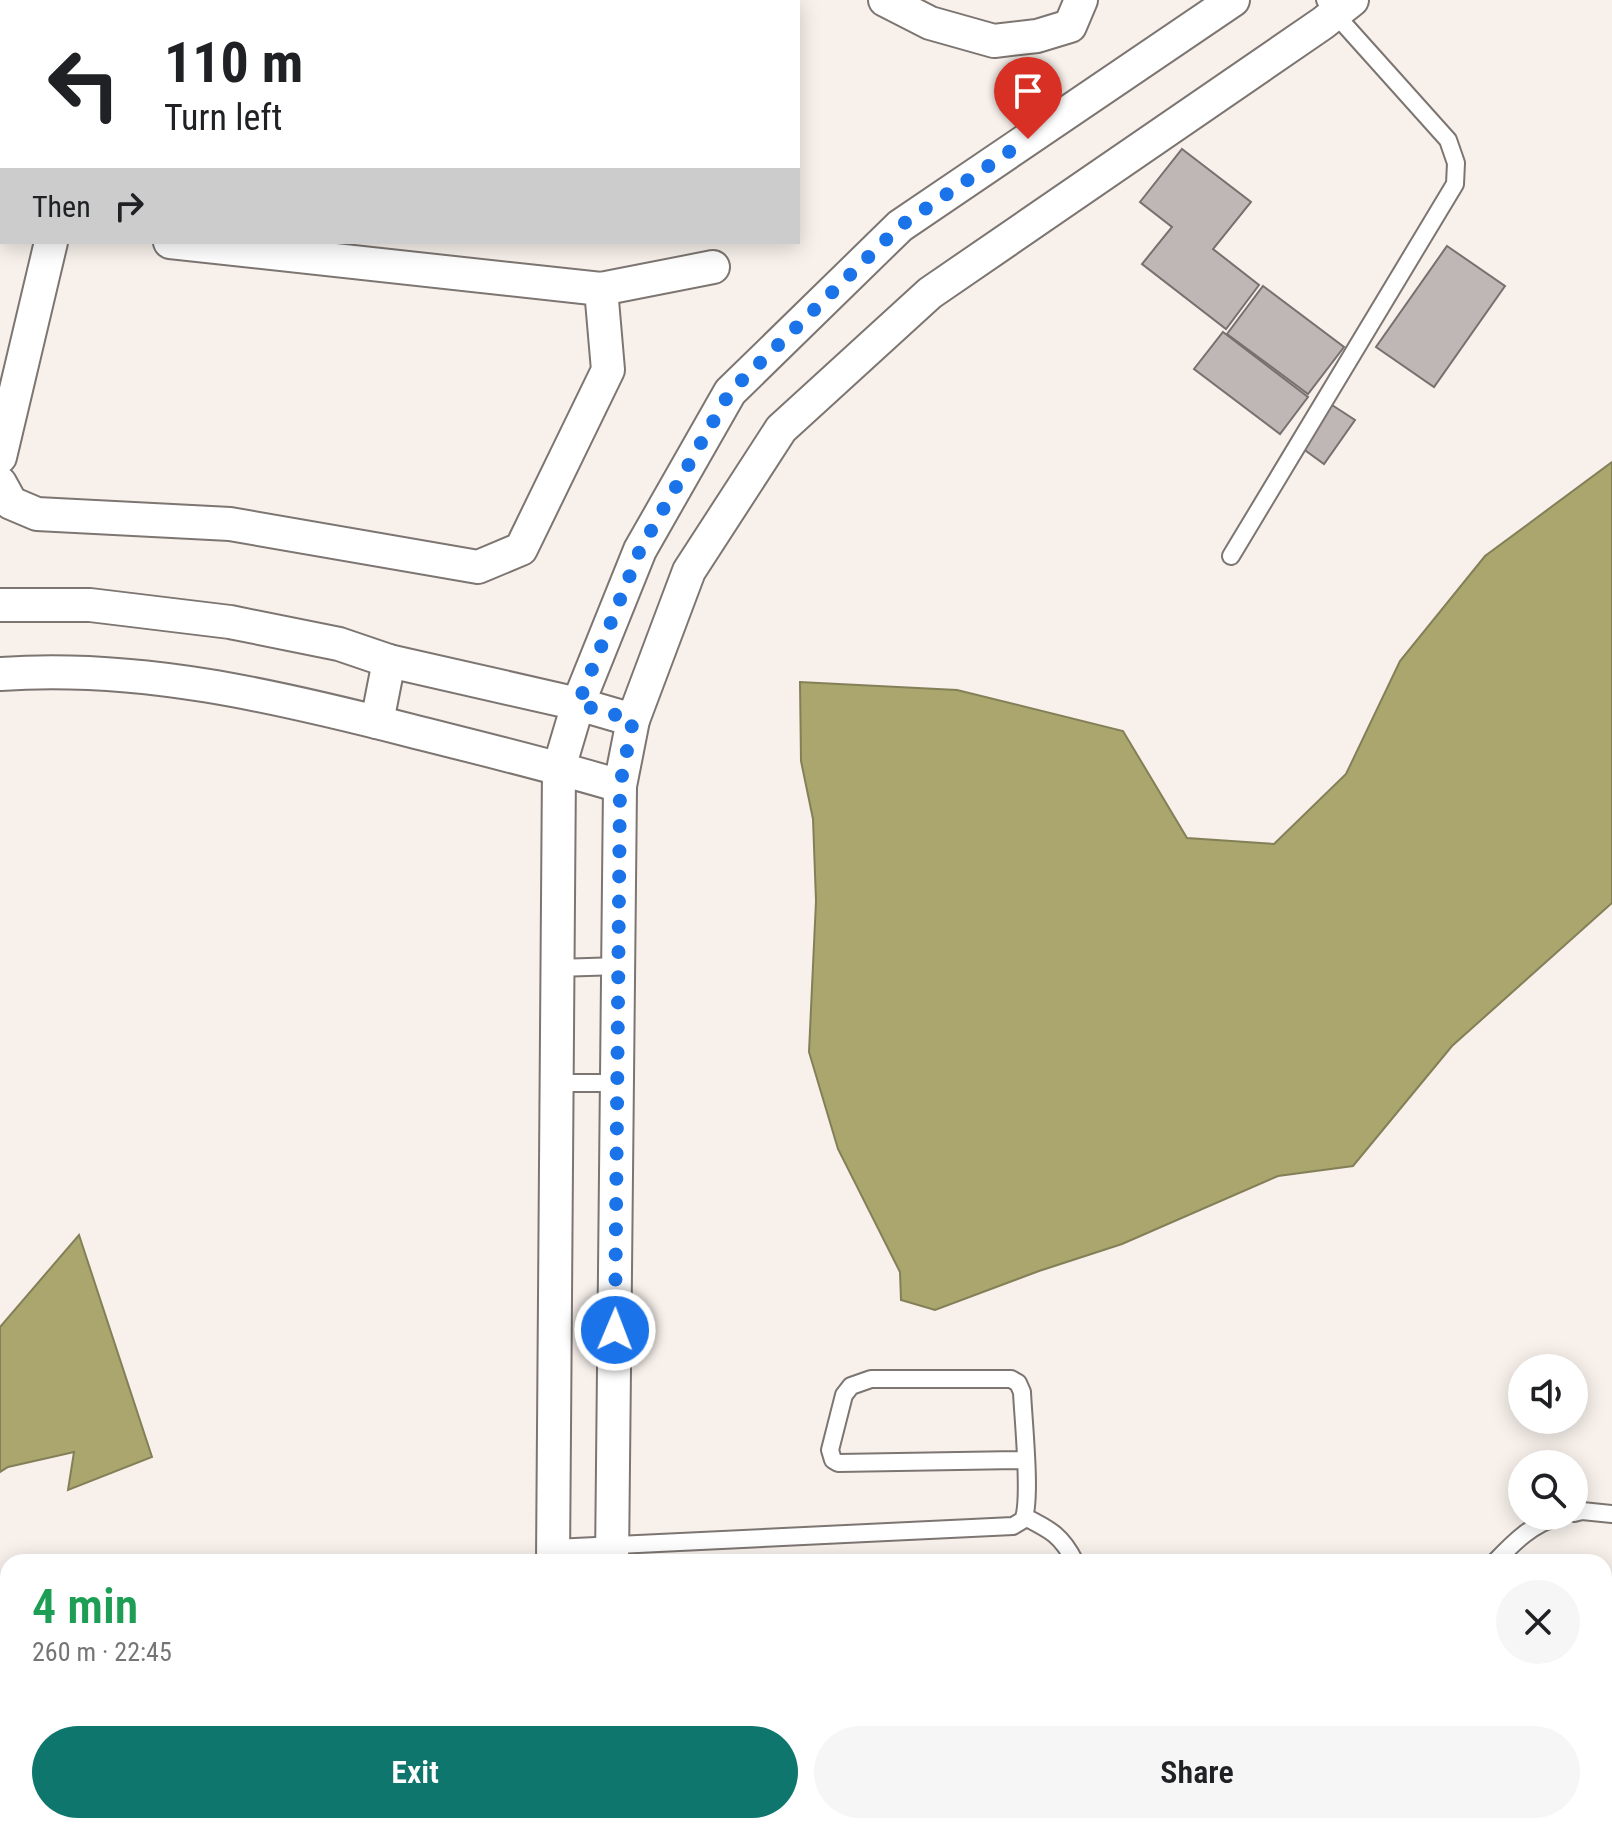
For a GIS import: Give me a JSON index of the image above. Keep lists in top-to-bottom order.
{
  "page": {
    "turn": ["110 m", "Turn left"],
    "then": "Then",
    "heading": ["4 min", "260 m · 22:45"],
    "buttons": ["Exit", "Share"]
  }
}
